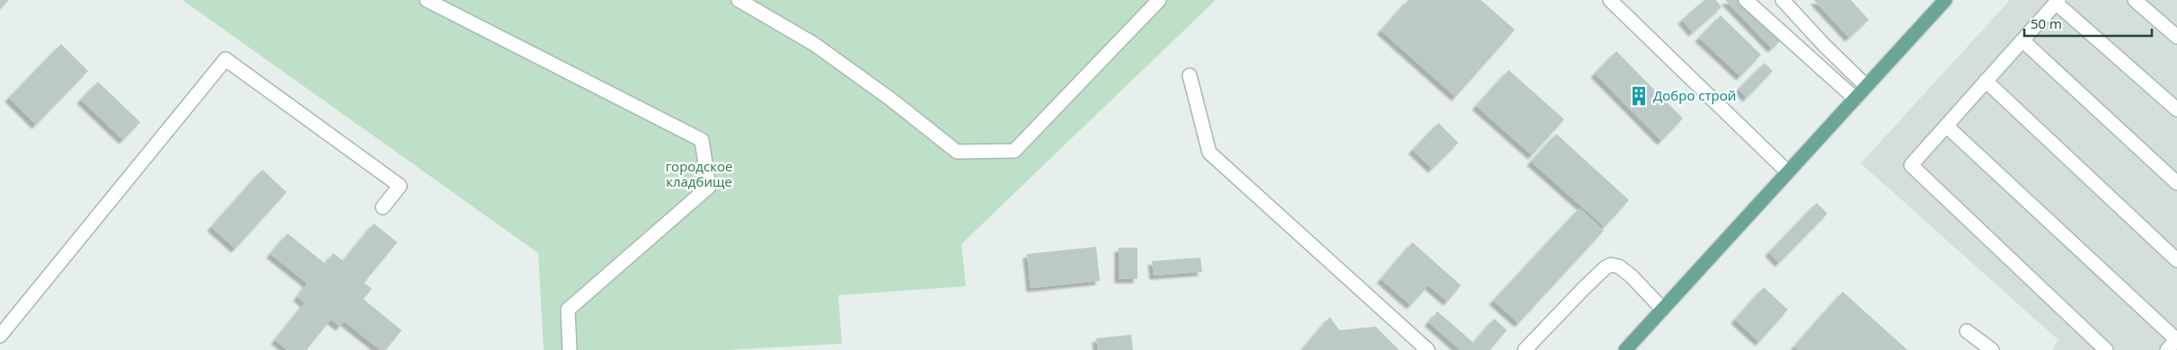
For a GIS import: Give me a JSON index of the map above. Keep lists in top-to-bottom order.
{
  "parks": ["городское кладбище"],
  "places": {
    "building": ["Добро строй"]
  },
  "scale_bar": "50 m"
}
